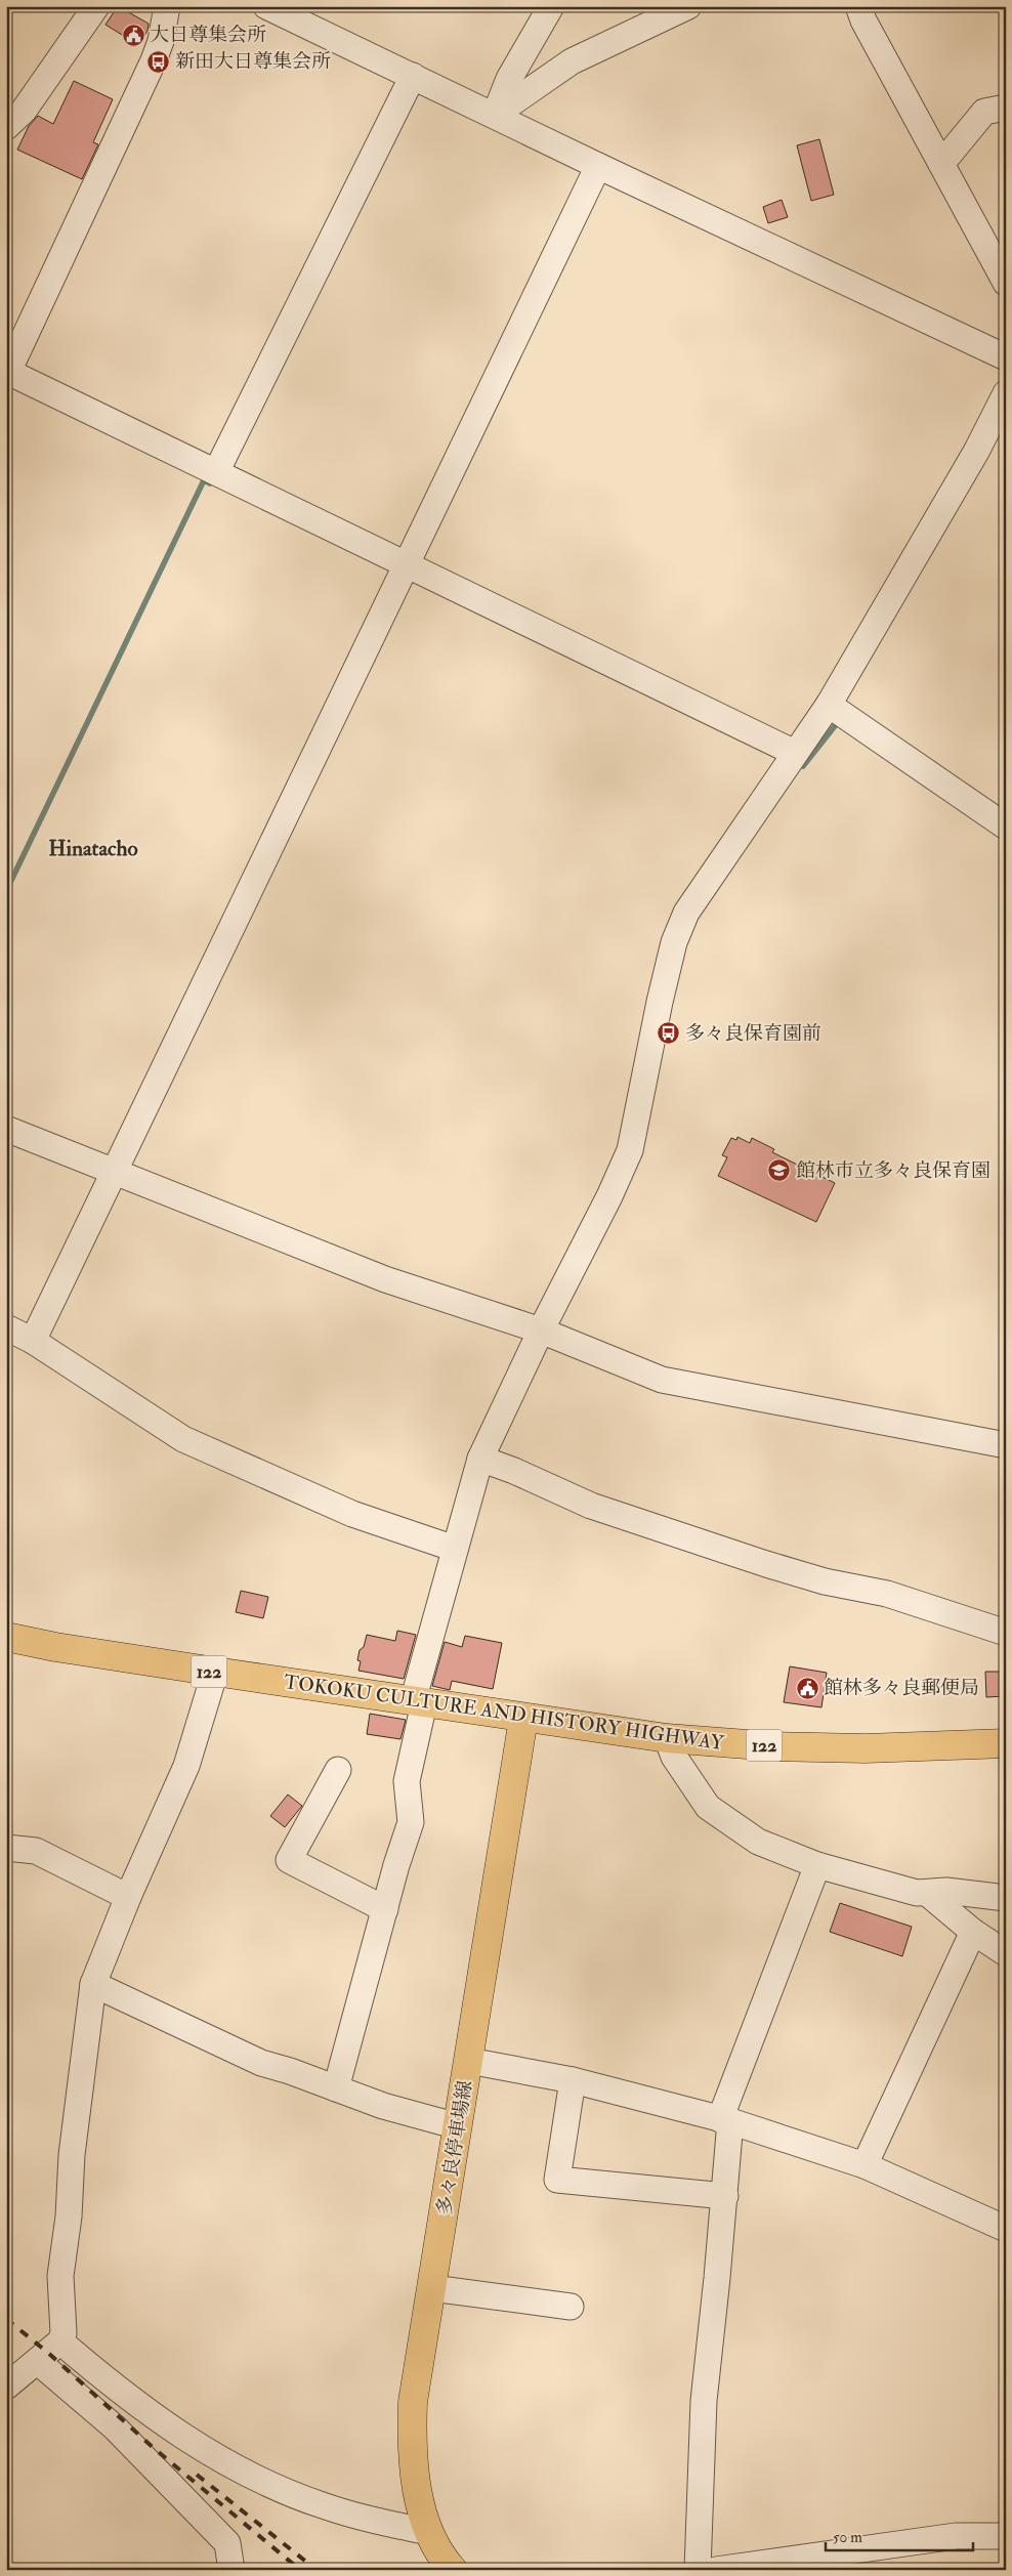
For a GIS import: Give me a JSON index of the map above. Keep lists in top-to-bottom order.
{
  "streets": {
    "main road": ["122", "TOKOKU CULTURE AND HISTORY HIGHWAY", "多々良停車場線"]
  },
  "crossings": [
    ["TOKOKU CULTURE AND HISTORY HIGHWAY", "多々良停車場線"]
  ],
  "districts": ["Hinatacho"],
  "places": {
    "public building": ["大日尊集会所", "館林多々良郵便局"],
    "bus stop": ["新田大日尊集会所", "多々良保育園前"],
    "school or university": ["館林市立多々良保育園"]
  },
  "scale_bar": "50 m"
}
